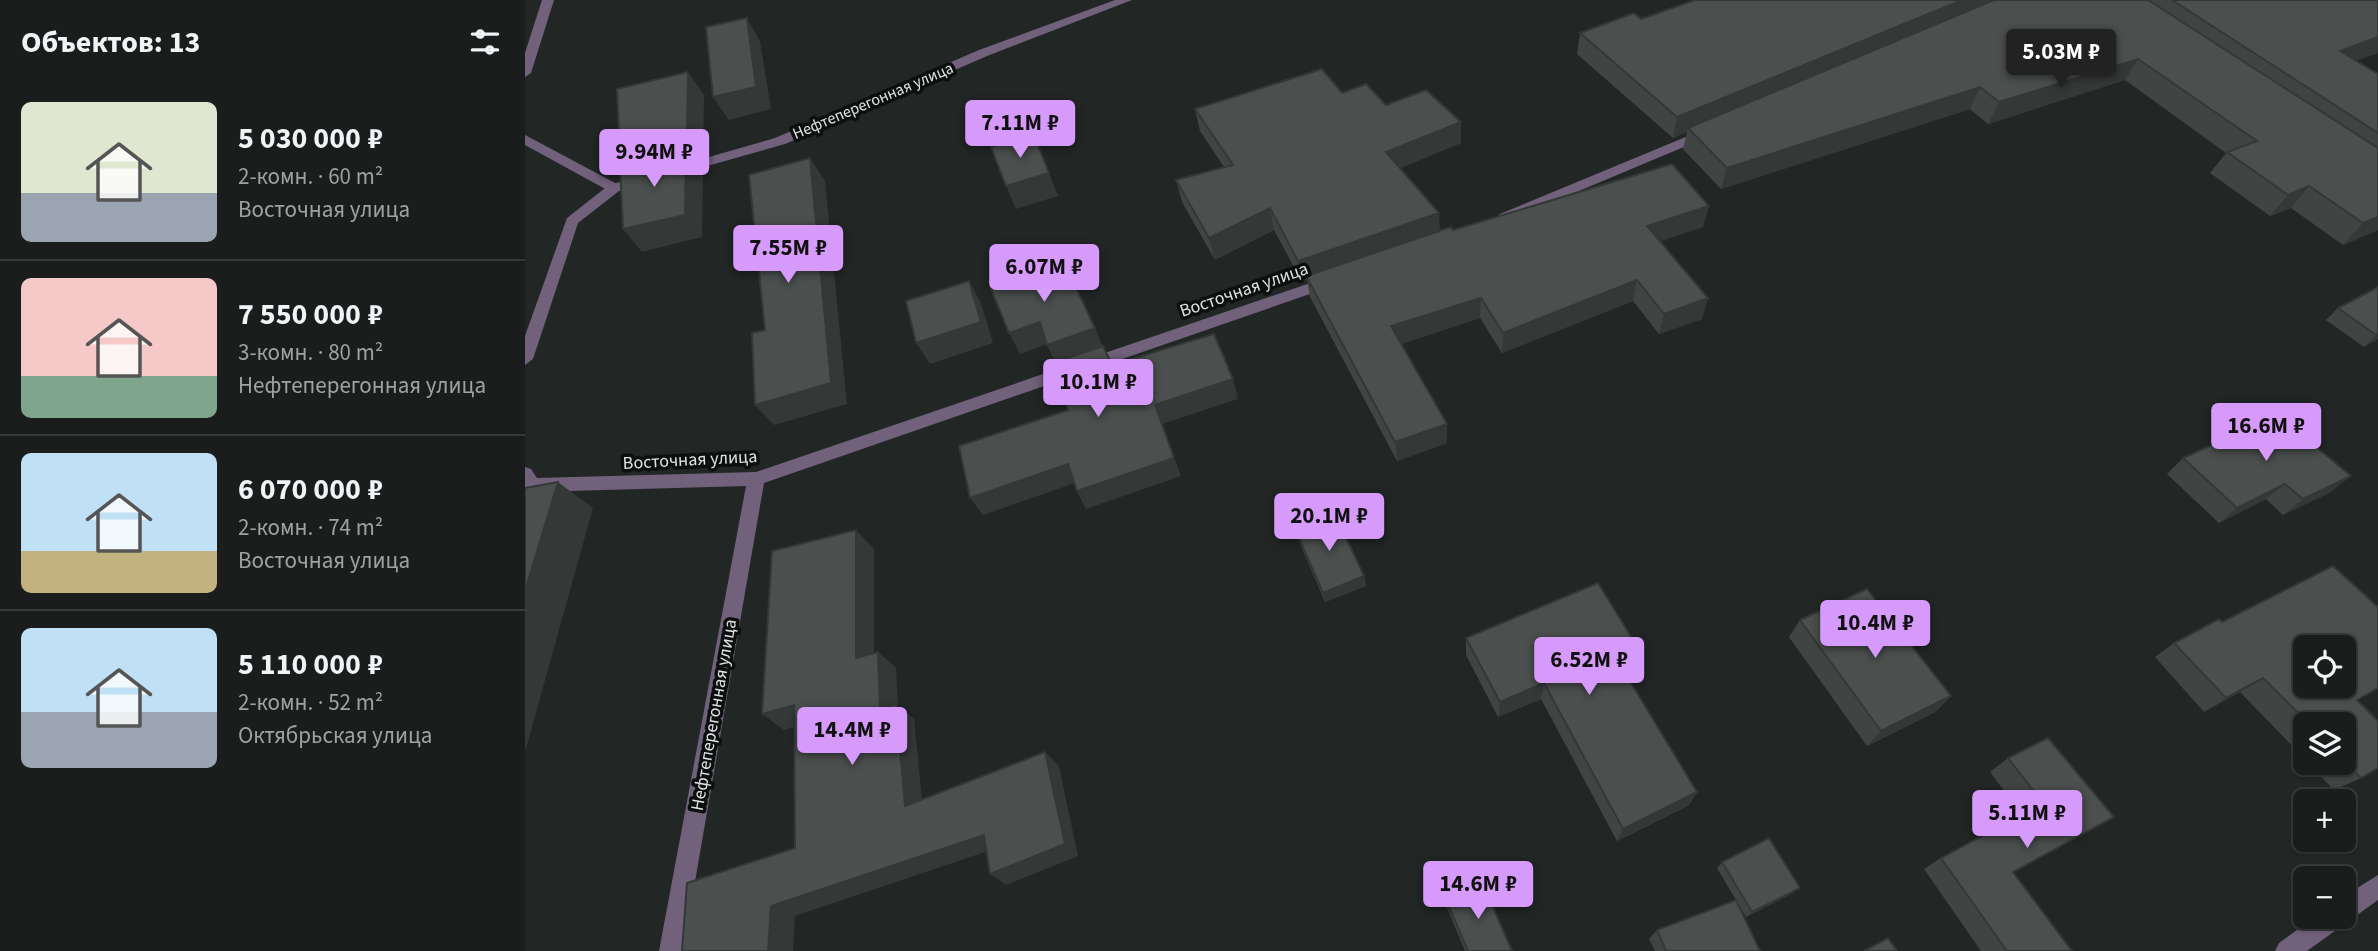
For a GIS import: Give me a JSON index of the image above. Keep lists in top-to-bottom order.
{
  "streets": {
    "street": ["Нефтеперегонная улица", "Восточная улица"]
  },
  "crossings": [
    ["Нефтеперегонная улица", "Восточная улица"]
  ],
  "page": {
    "heading": "Объектов: 13",
    "price": [
      "5.03M ₽",
      "7.11M ₽",
      "9.94M ₽",
      "7.55M ₽",
      "6.07M ₽",
      "10.1M ₽",
      "16.6M ₽",
      "20.1M ₽",
      "10.4M ₽",
      "6.52M ₽",
      "14.4M ₽",
      "5.11M ₽",
      "14.6M ₽"
    ],
    "list": [
      {
        "name": "5 030 000 ₽",
        "note": "2-комн. · 60 m² · Восточная улица"
      },
      {
        "name": "7 550 000 ₽",
        "note": "3-комн. · 80 m² · Нефтеперегонная улица"
      },
      {
        "name": "6 070 000 ₽",
        "note": "2-комн. · 74 m² · Восточная улица"
      },
      {
        "name": "5 110 000 ₽",
        "note": "2-комн. · 52 m² · Октябрьская улица"
      }
    ],
    "map_buttons": ["+", "−"]
  }
}
